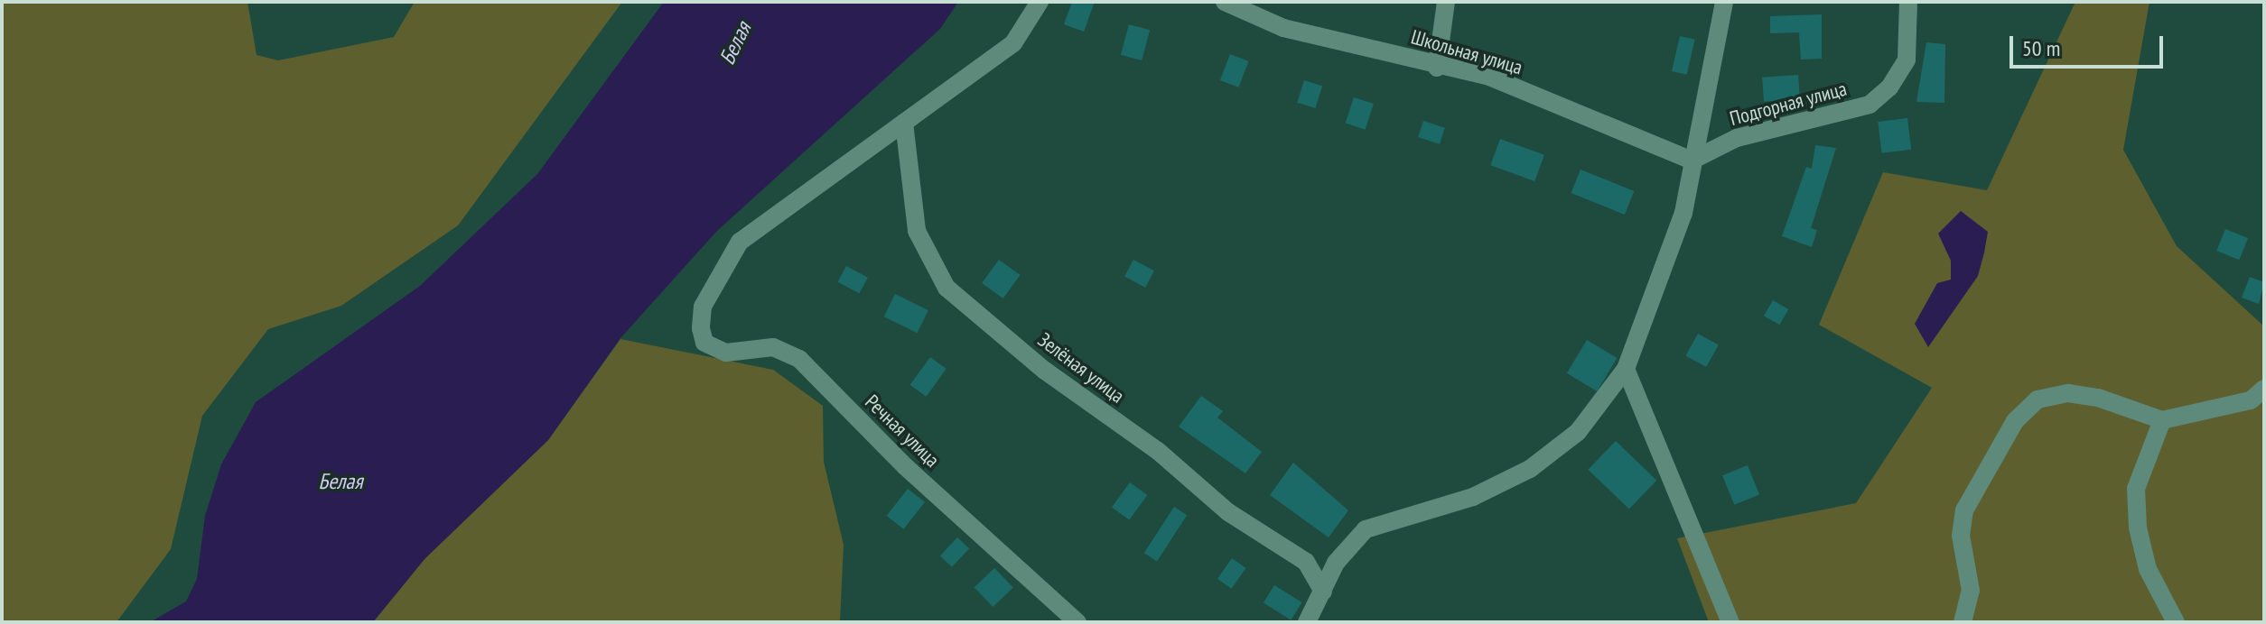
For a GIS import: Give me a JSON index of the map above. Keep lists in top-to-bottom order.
{
  "streets": {
    "street": [
      "Школьная улица",
      "Подгорная улица",
      "Зелёная улица",
      "Речная улица"
    ]
  },
  "crossings": [
    ["Школьная улица", "Подгорная улица"],
    ["Подгорная улица", "Зелёная улица"],
    ["Зелёная улица", "Речная улица"]
  ],
  "water": ["Белая"],
  "scale_bar": "50 m"
}
